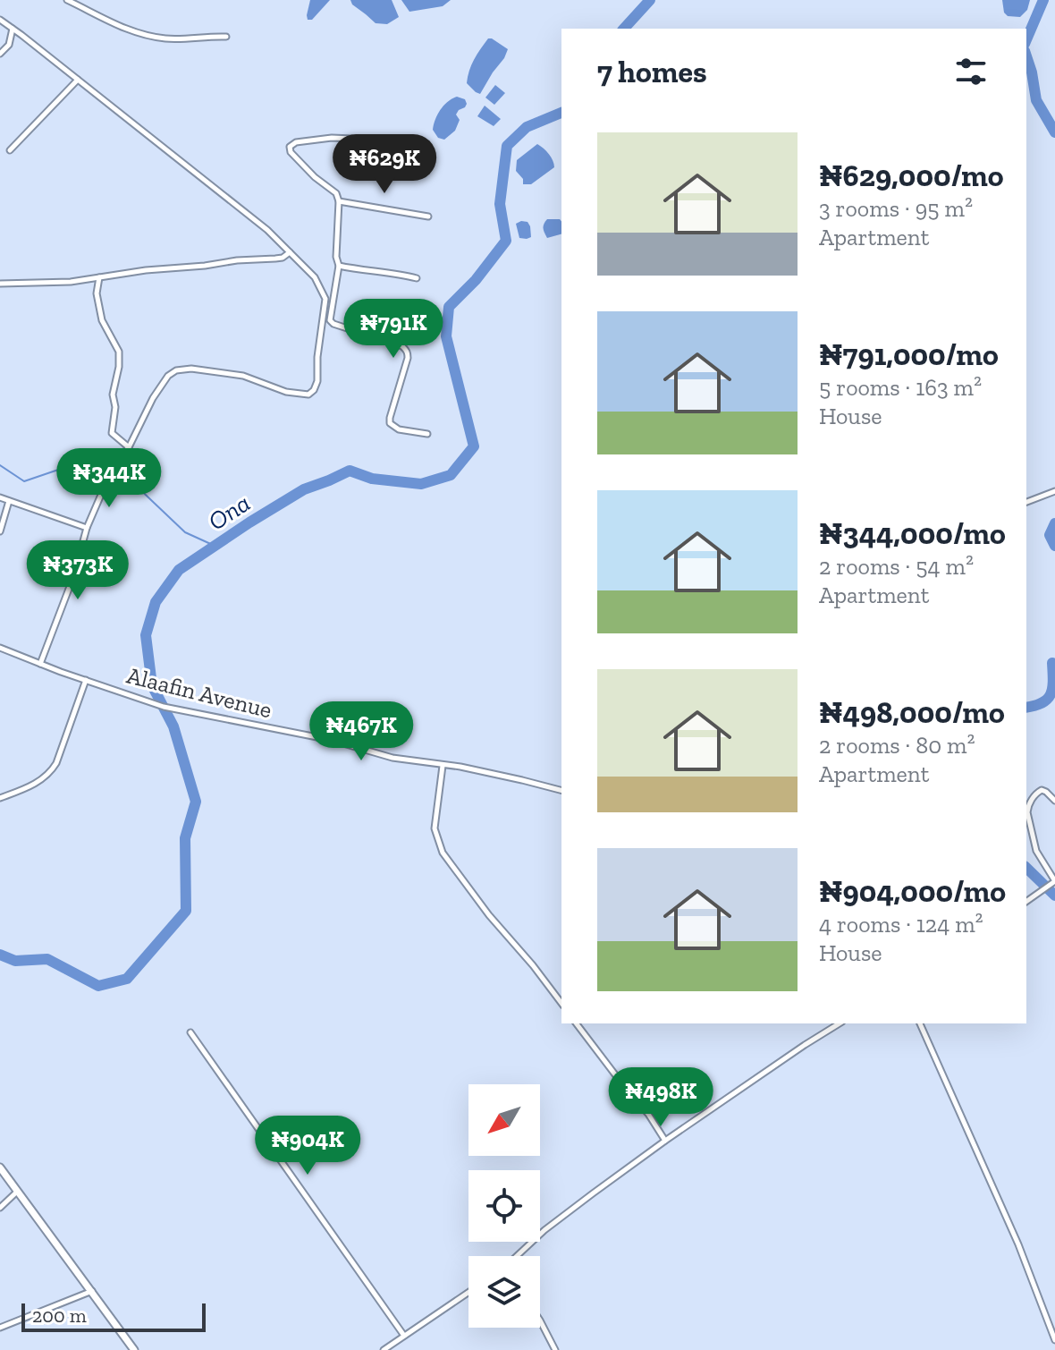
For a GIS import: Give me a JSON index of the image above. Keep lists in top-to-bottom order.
{
  "streets": {
    "street": ["Alaafin Avenue"]
  },
  "water": ["Ona"],
  "scale_bar": "200 m",
  "north": "bottom left",
  "page": {
    "heading": "7 homes",
    "list": [
      {
        "name": "₦629,000/mo",
        "note": "3 rooms · 95 m² · Apartment"
      },
      {
        "name": "₦791,000/mo",
        "note": "5 rooms · 163 m² · House"
      },
      {
        "name": "₦344,000/mo",
        "note": "2 rooms · 54 m² · Apartment"
      },
      {
        "name": "₦498,000/mo",
        "note": "2 rooms · 80 m² · Apartment"
      },
      {
        "name": "₦904,000/mo",
        "note": "4 rooms · 124 m² · House"
      }
    ],
    "price": [
      "₦629K",
      "₦791K",
      "₦344K",
      "₦373K",
      "₦467K",
      "₦498K",
      "₦904K"
    ],
    "scale": "200 m"
  }
}
